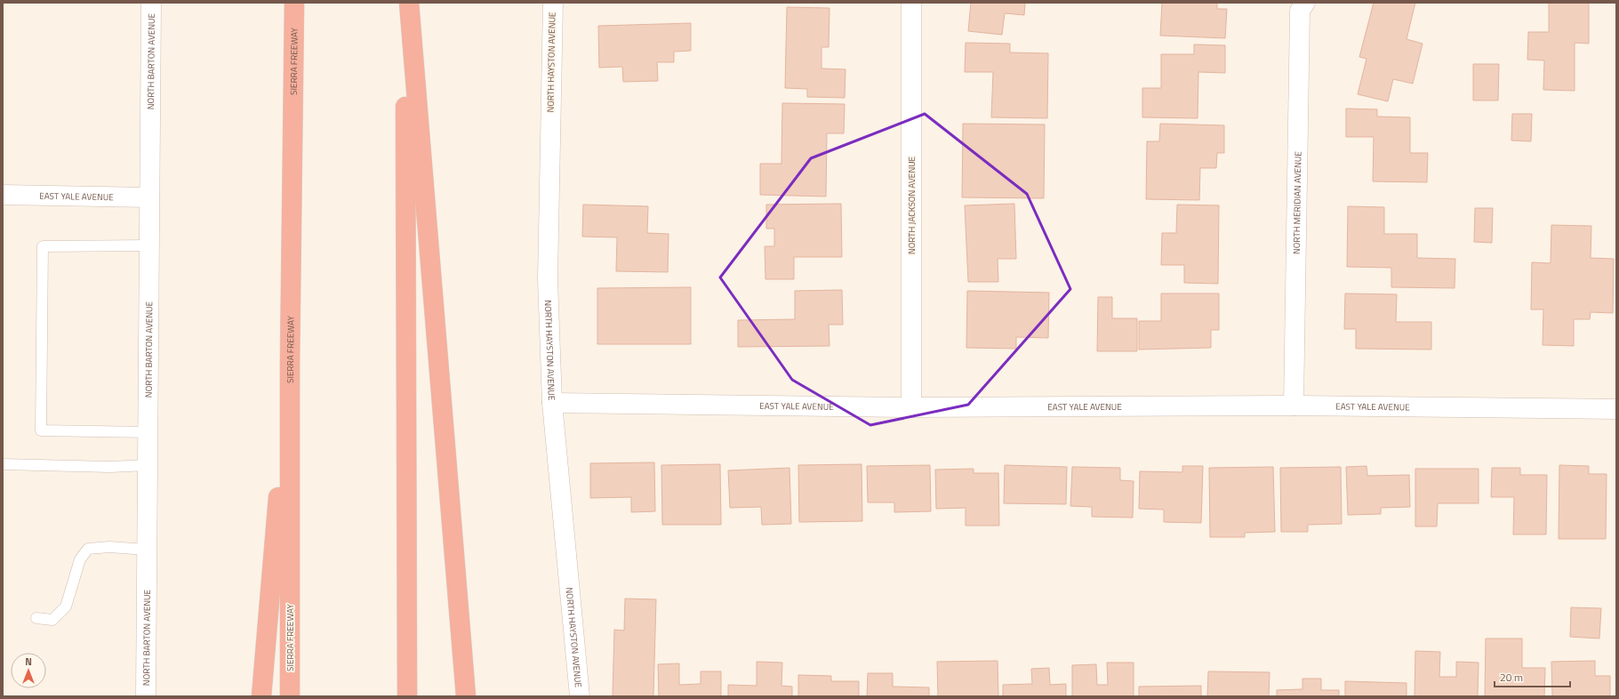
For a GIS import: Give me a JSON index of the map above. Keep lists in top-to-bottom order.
{
  "streets": {
    "highway": ["SIERRA FREEWAY"],
    "street": [
      "NORTH BARTON AVENUE",
      "NORTH HAYSTON AVENUE",
      "EAST YALE AVENUE",
      "NORTH MERIDIAN AVENUE",
      "NORTH JACKSON AVENUE"
    ]
  },
  "crossings": [
    ["NORTH BARTON AVENUE", "EAST YALE AVENUE"],
    ["NORTH HAYSTON AVENUE", "EAST YALE AVENUE"],
    ["EAST YALE AVENUE", "NORTH MERIDIAN AVENUE"],
    ["EAST YALE AVENUE", "NORTH JACKSON AVENUE"]
  ],
  "scale_bar": "20 m",
  "north": "top"
}
